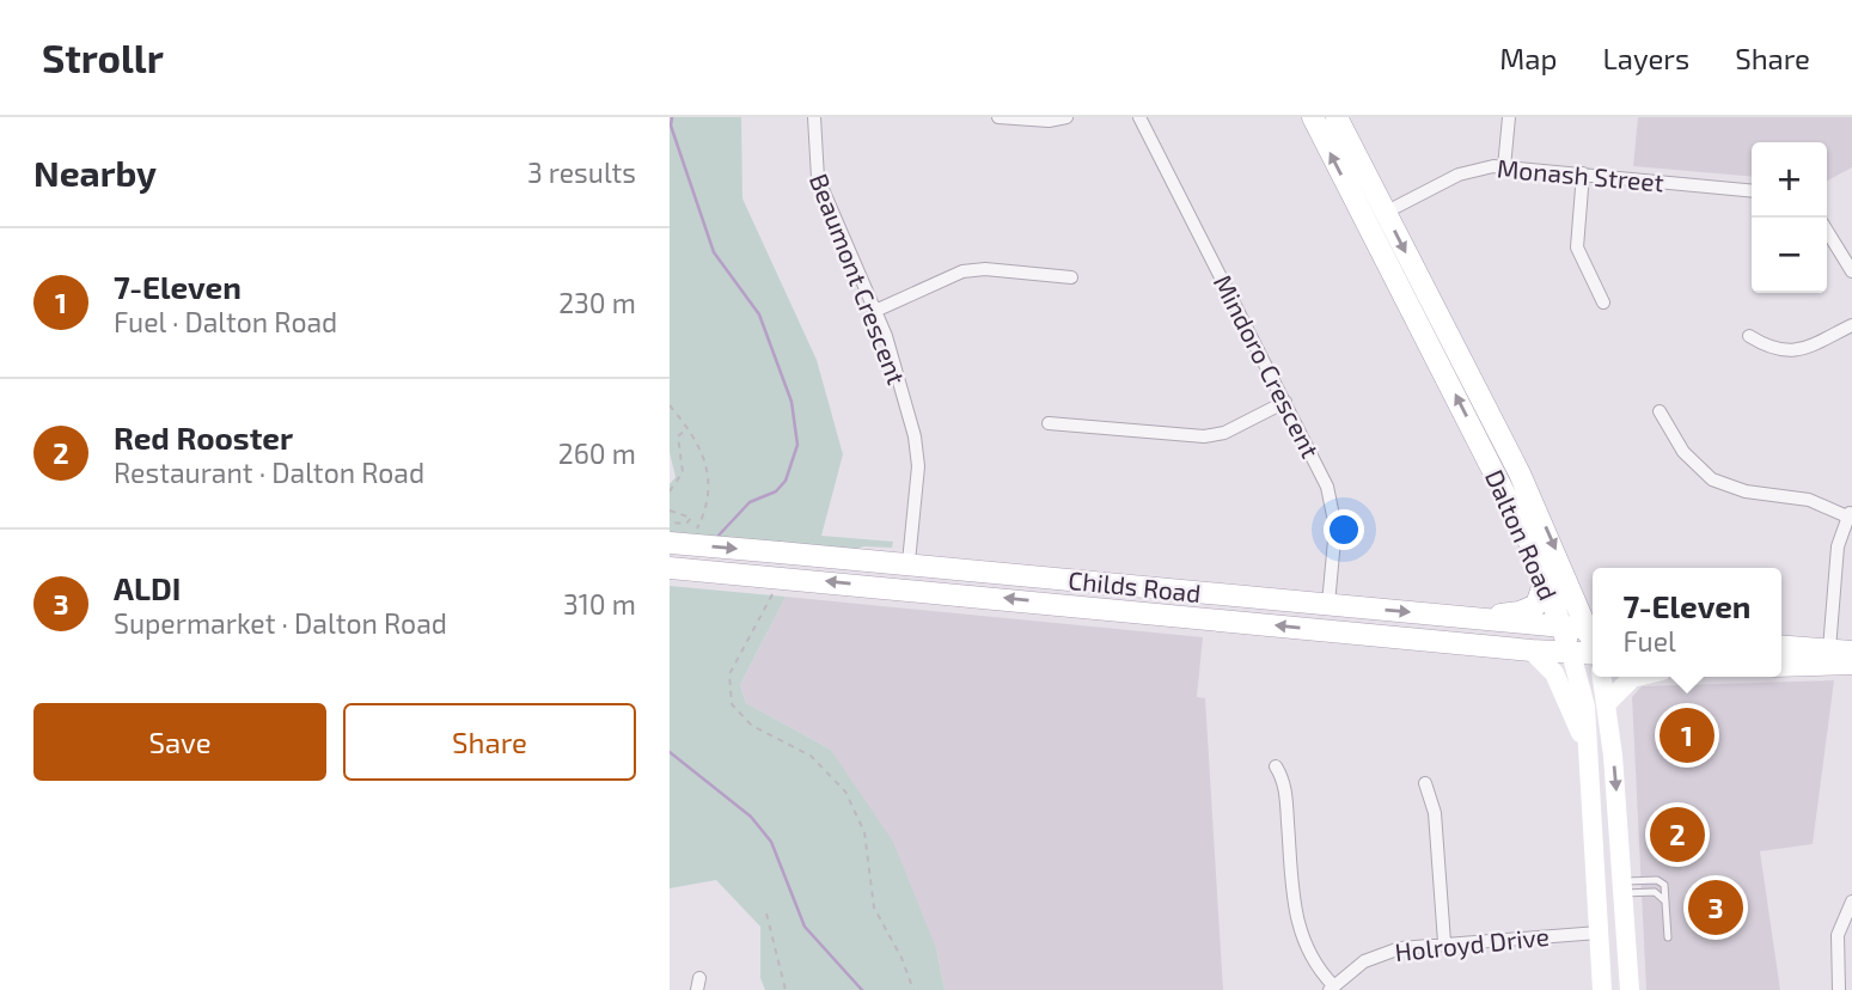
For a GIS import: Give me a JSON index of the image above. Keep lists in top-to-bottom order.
{
  "streets": {
    "main road": [
      "Beaumont Crescent",
      "Mindoro Crescent",
      "Dalton Road",
      "Childs Road",
      "Holroyd Drive"
    ],
    "street": ["Monash Street"]
  },
  "crossings": [
    ["Monash Street", "Dalton Road"],
    ["Beaumont Crescent", "Childs Road"],
    ["Mindoro Crescent", "Childs Road"],
    ["Dalton Road", "Childs Road"],
    ["Dalton Road", "Holroyd Drive"]
  ],
  "page": {
    "header": "Strollr",
    "nav": ["Map", "Layers", "Share"],
    "heading": ["Nearby", "3 results"],
    "map_buttons": ["+", "−"],
    "list": [
      {
        "mark": "1",
        "name": "7-Eleven",
        "note": "Fuel · Dalton Road",
        "value": "230 m"
      },
      {
        "mark": "2",
        "name": "Red Rooster",
        "note": "Restaurant · Dalton Road",
        "value": "260 m"
      },
      {
        "mark": "3",
        "name": "ALDI",
        "note": "Supermarket · Dalton Road",
        "value": "310 m"
      }
    ],
    "popup": ["7-Eleven", "Fuel"],
    "buttons": ["Save", "Share"],
    "pins": ["1", "2", "3"]
  }
}
